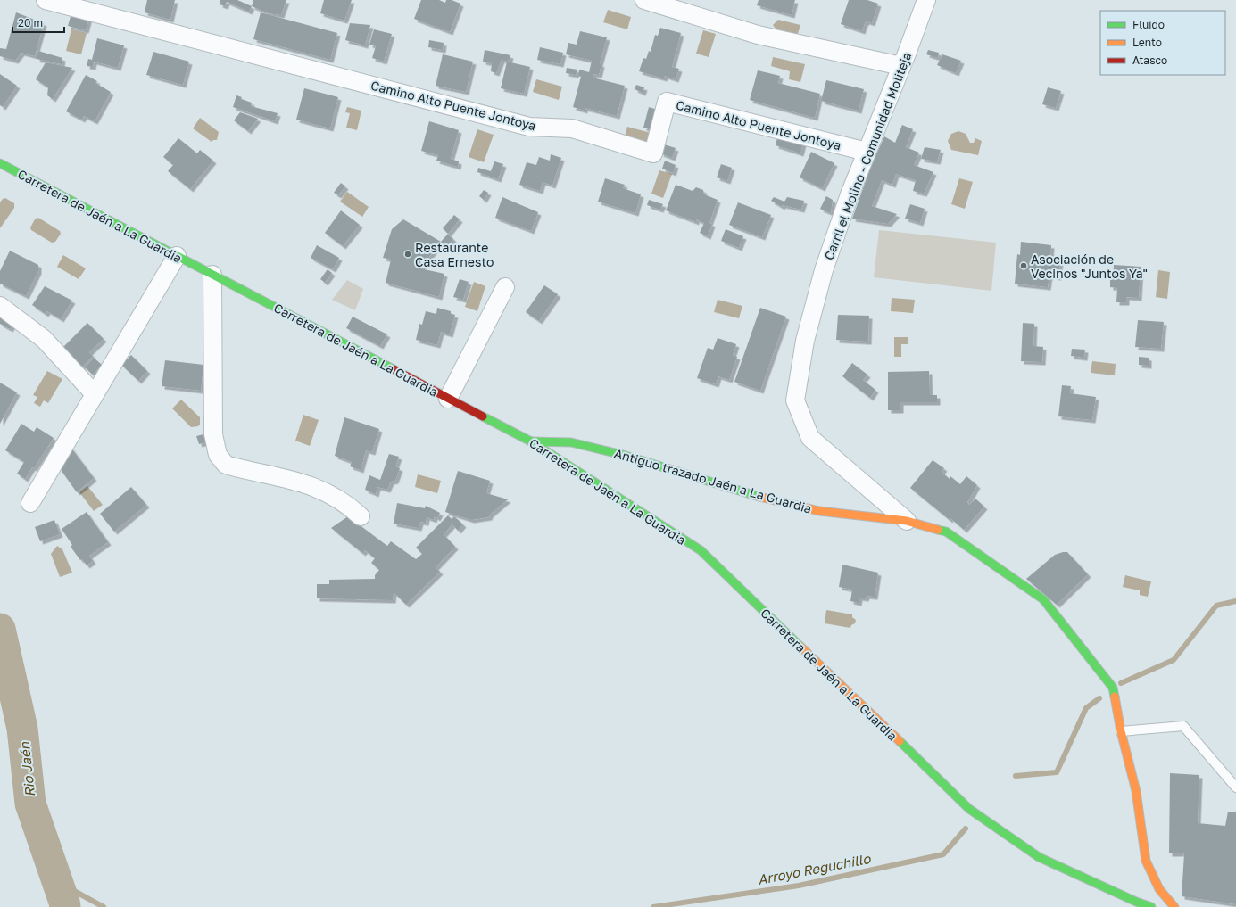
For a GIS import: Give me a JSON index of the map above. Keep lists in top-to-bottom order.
{
  "streets": {
    "street": [
      "Camino Alto Puente Jontoya",
      "Carril el Molino - Comunidad Moliteja",
      "Carretera de Jaén a La Guardia",
      "Antiguo trazado Jaén a La Guardia"
    ]
  },
  "crossings": [
    ["Camino Alto Puente Jontoya", "Carril el Molino - Comunidad Moliteja"],
    ["Carril el Molino - Comunidad Moliteja", "Antiguo trazado Jaén a La Guardia"],
    ["Carretera de Jaén a La Guardia", "Antiguo trazado Jaén a La Guardia"]
  ],
  "water": ["Rio Jaén", "Arroyo Reguchillo"],
  "places": ["Restaurante Casa Ernesto", "Asociación de Vecinos \"Juntos Ya\""],
  "legend": ["Fluido", "Lento", "Atasco"],
  "scale_bar": "20 m"
}
